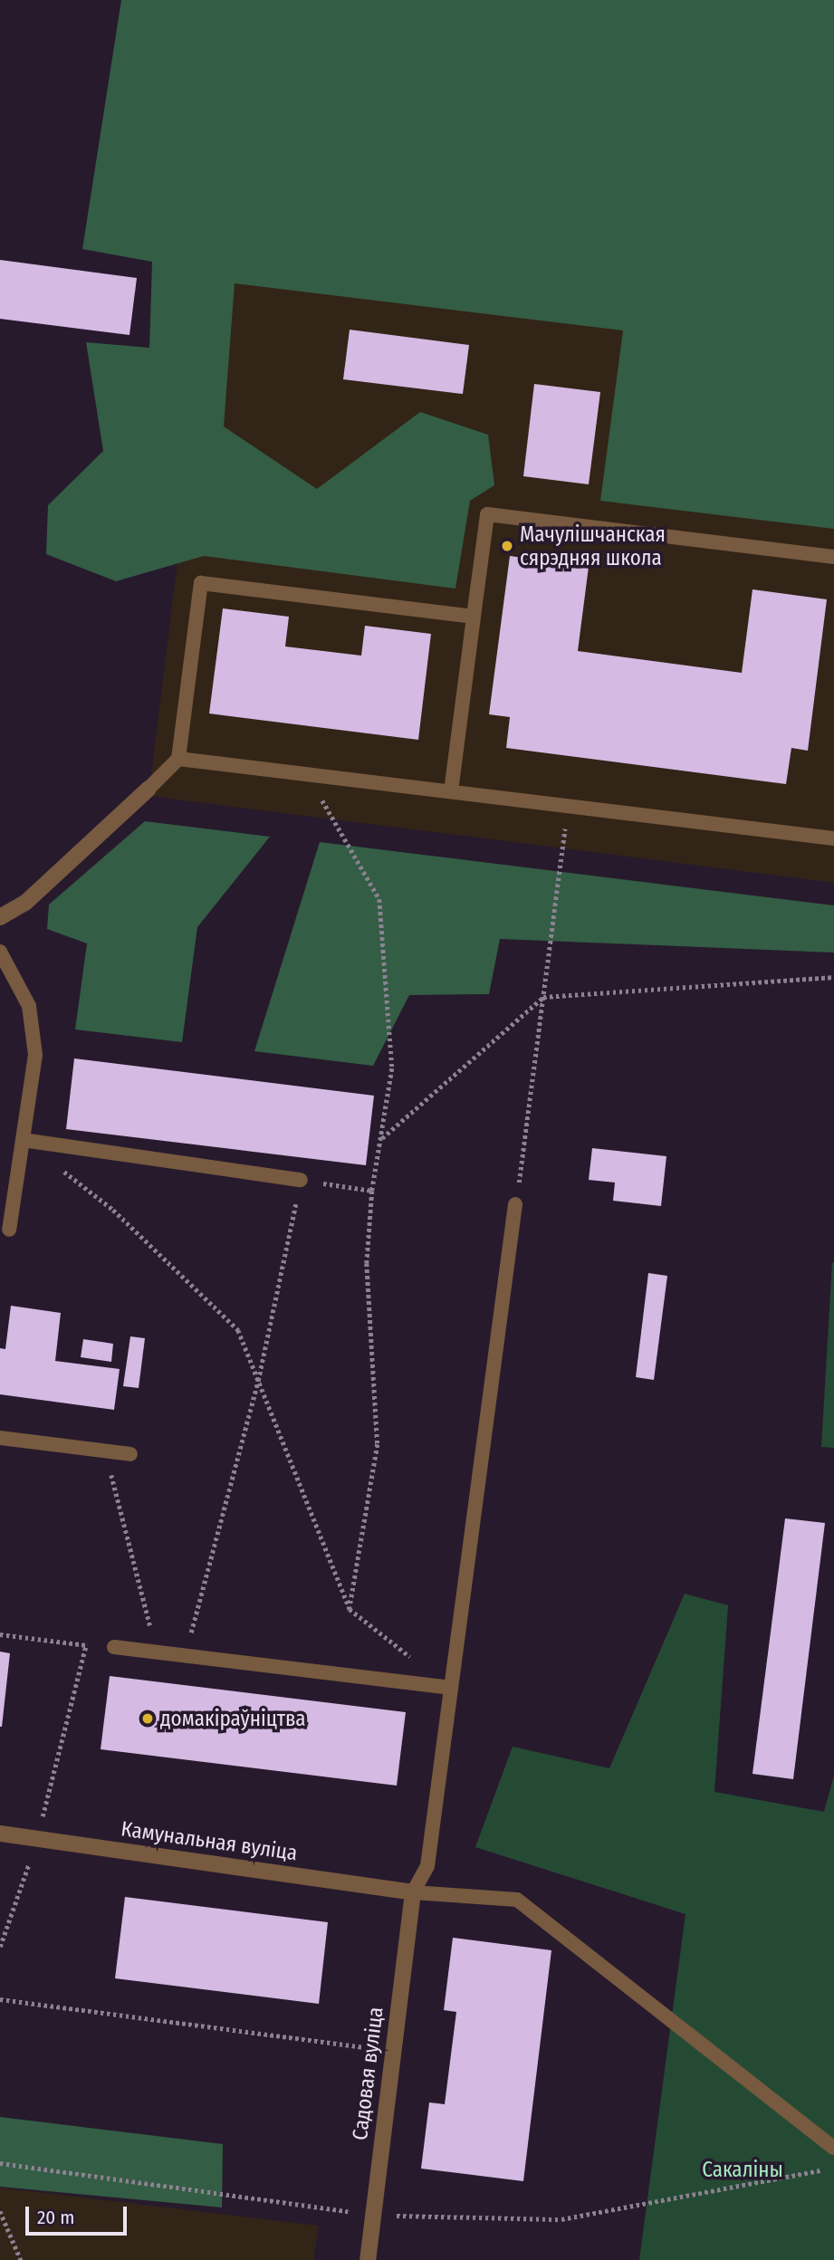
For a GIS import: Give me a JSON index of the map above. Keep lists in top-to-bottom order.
{
  "streets": {
    "street": ["Камунальная вуліца", "Садовая вуліца"]
  },
  "crossings": [
    ["Камунальная вуліца", "Садовая вуліца"]
  ],
  "parks": ["Сакаліны"],
  "places": ["Мачулішчанская сярэдняя школа", "домакіраўніцтва"],
  "scale_bar": "20 m"
}
